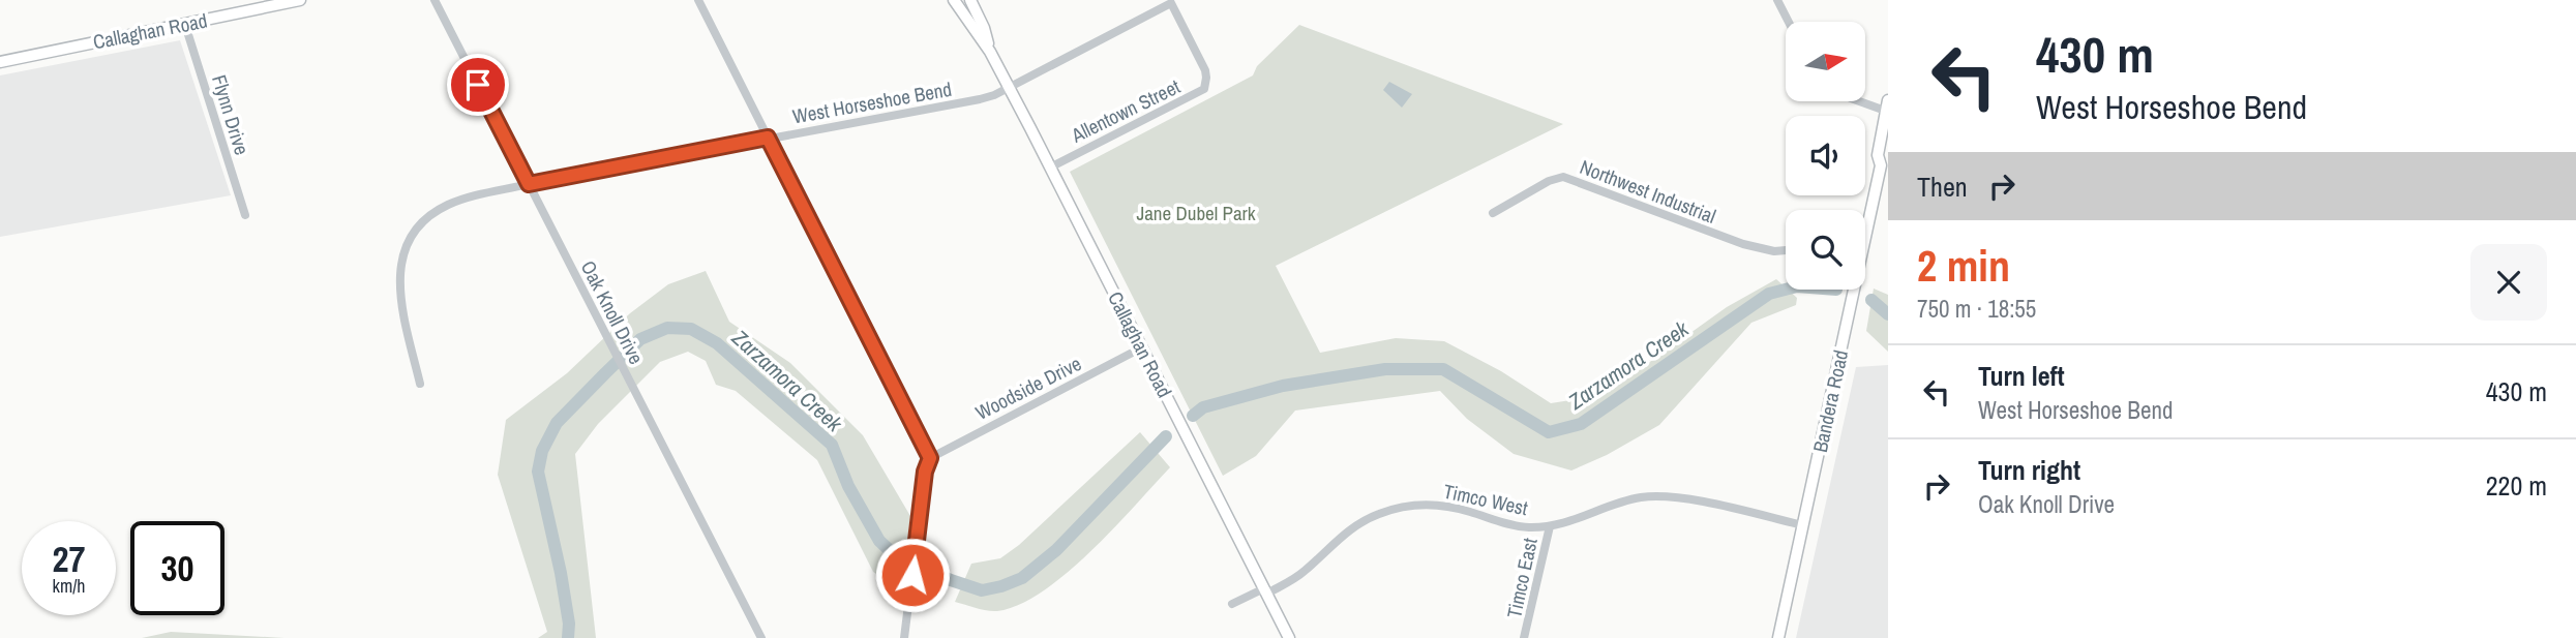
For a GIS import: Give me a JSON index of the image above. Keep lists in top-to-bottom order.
{
  "streets": {
    "main road": ["Callaghan Road", "Bandera Road"],
    "street": [
      "West Horseshoe Bend",
      "Allentown Street",
      "Flynn Drive",
      "Northwest Industrial",
      "Oak Knoll Drive",
      "Woodside Drive",
      "Timco West",
      "Timco East"
    ]
  },
  "crossings": [
    ["Callaghan Road", "West Horseshoe Bend"],
    ["Callaghan Road", "Allentown Street"],
    ["Callaghan Road", "Flynn Drive"],
    ["Callaghan Road", "Woodside Drive"],
    ["Callaghan Road", "Timco West"],
    ["West Horseshoe Bend", "Allentown Street"],
    ["West Horseshoe Bend", "Oak Knoll Drive"],
    ["Bandera Road", "Timco West"],
    ["Timco West", "Timco East"]
  ],
  "water": ["Zarzamora Creek"],
  "parks": ["Jane Dubel Park"],
  "north": "right",
  "page": {
    "turn": ["430 m", "West Horseshoe Bend"],
    "then": "Then",
    "heading": ["2 min", "750 m · 18:55"],
    "list": [
      {
        "name": "Turn left",
        "note": "West Horseshoe Bend",
        "value": "430 m"
      },
      {
        "name": "Turn right",
        "note": "Oak Knoll Drive",
        "value": "220 m"
      }
    ],
    "speed": "27 km/h",
    "limit": "30"
  }
}
